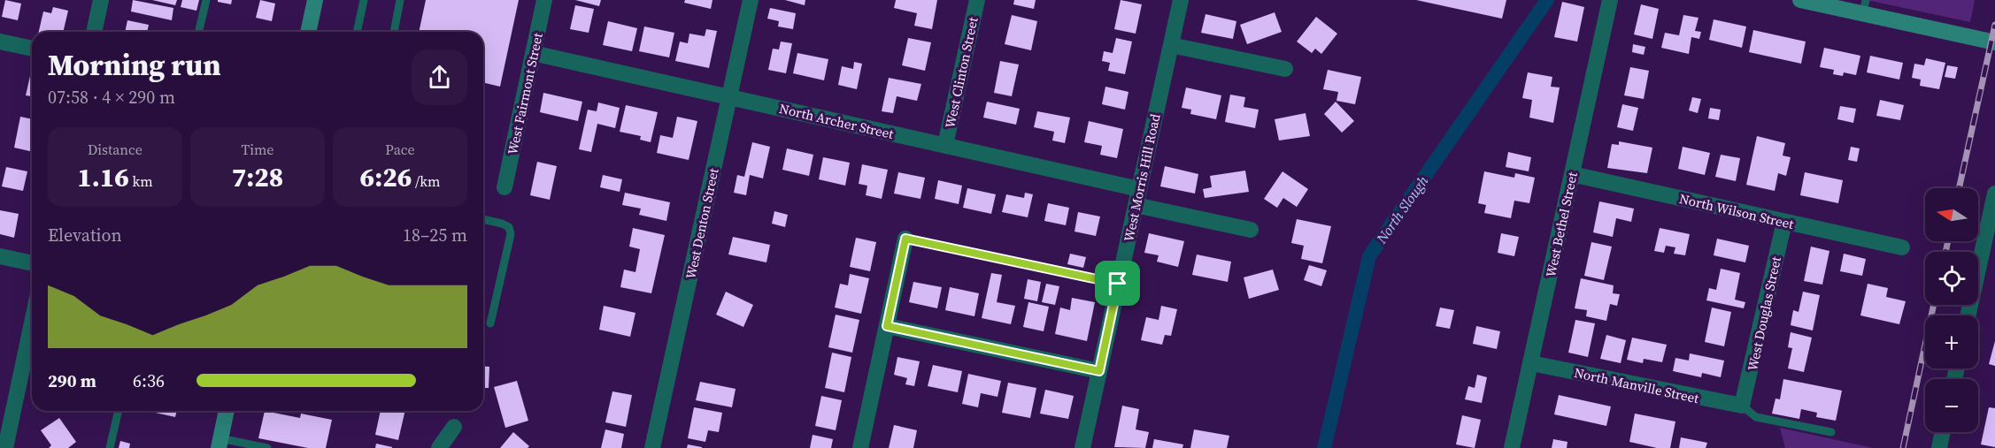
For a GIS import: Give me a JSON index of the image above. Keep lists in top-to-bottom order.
{
  "streets": {
    "street": [
      "West Clinton Street",
      "West Fairmont Street",
      "North Archer Street",
      "West Morris Hill Road",
      "North Wilson Street",
      "West Denton Street",
      "West Bethel Street",
      "West Douglas Street",
      "North Manville Street"
    ]
  },
  "crossings": [
    ["West Clinton Street", "North Archer Street"],
    ["West Fairmont Street", "North Archer Street"],
    ["North Archer Street", "West Morris Hill Road"],
    ["North Archer Street", "West Denton Street"],
    ["North Wilson Street", "West Bethel Street"],
    ["North Wilson Street", "West Douglas Street"],
    ["West Bethel Street", "North Manville Street"],
    ["West Douglas Street", "North Manville Street"]
  ],
  "water": ["North Slough"],
  "north": "left",
  "page": {
    "heading": ["Morning run", "07:58 · 4 × 290 m"],
    "stats": [
      ["Distance", "1.16 km"],
      ["Time", "7:28"],
      ["Pace", "6:26 /km"]
    ],
    "map_buttons": ["+", "−"],
    "chart": ["Elevation", "18–25 m"],
    "list": [
      {
        "name": "290 m",
        "note": "6:36"
      }
    ]
  }
}
